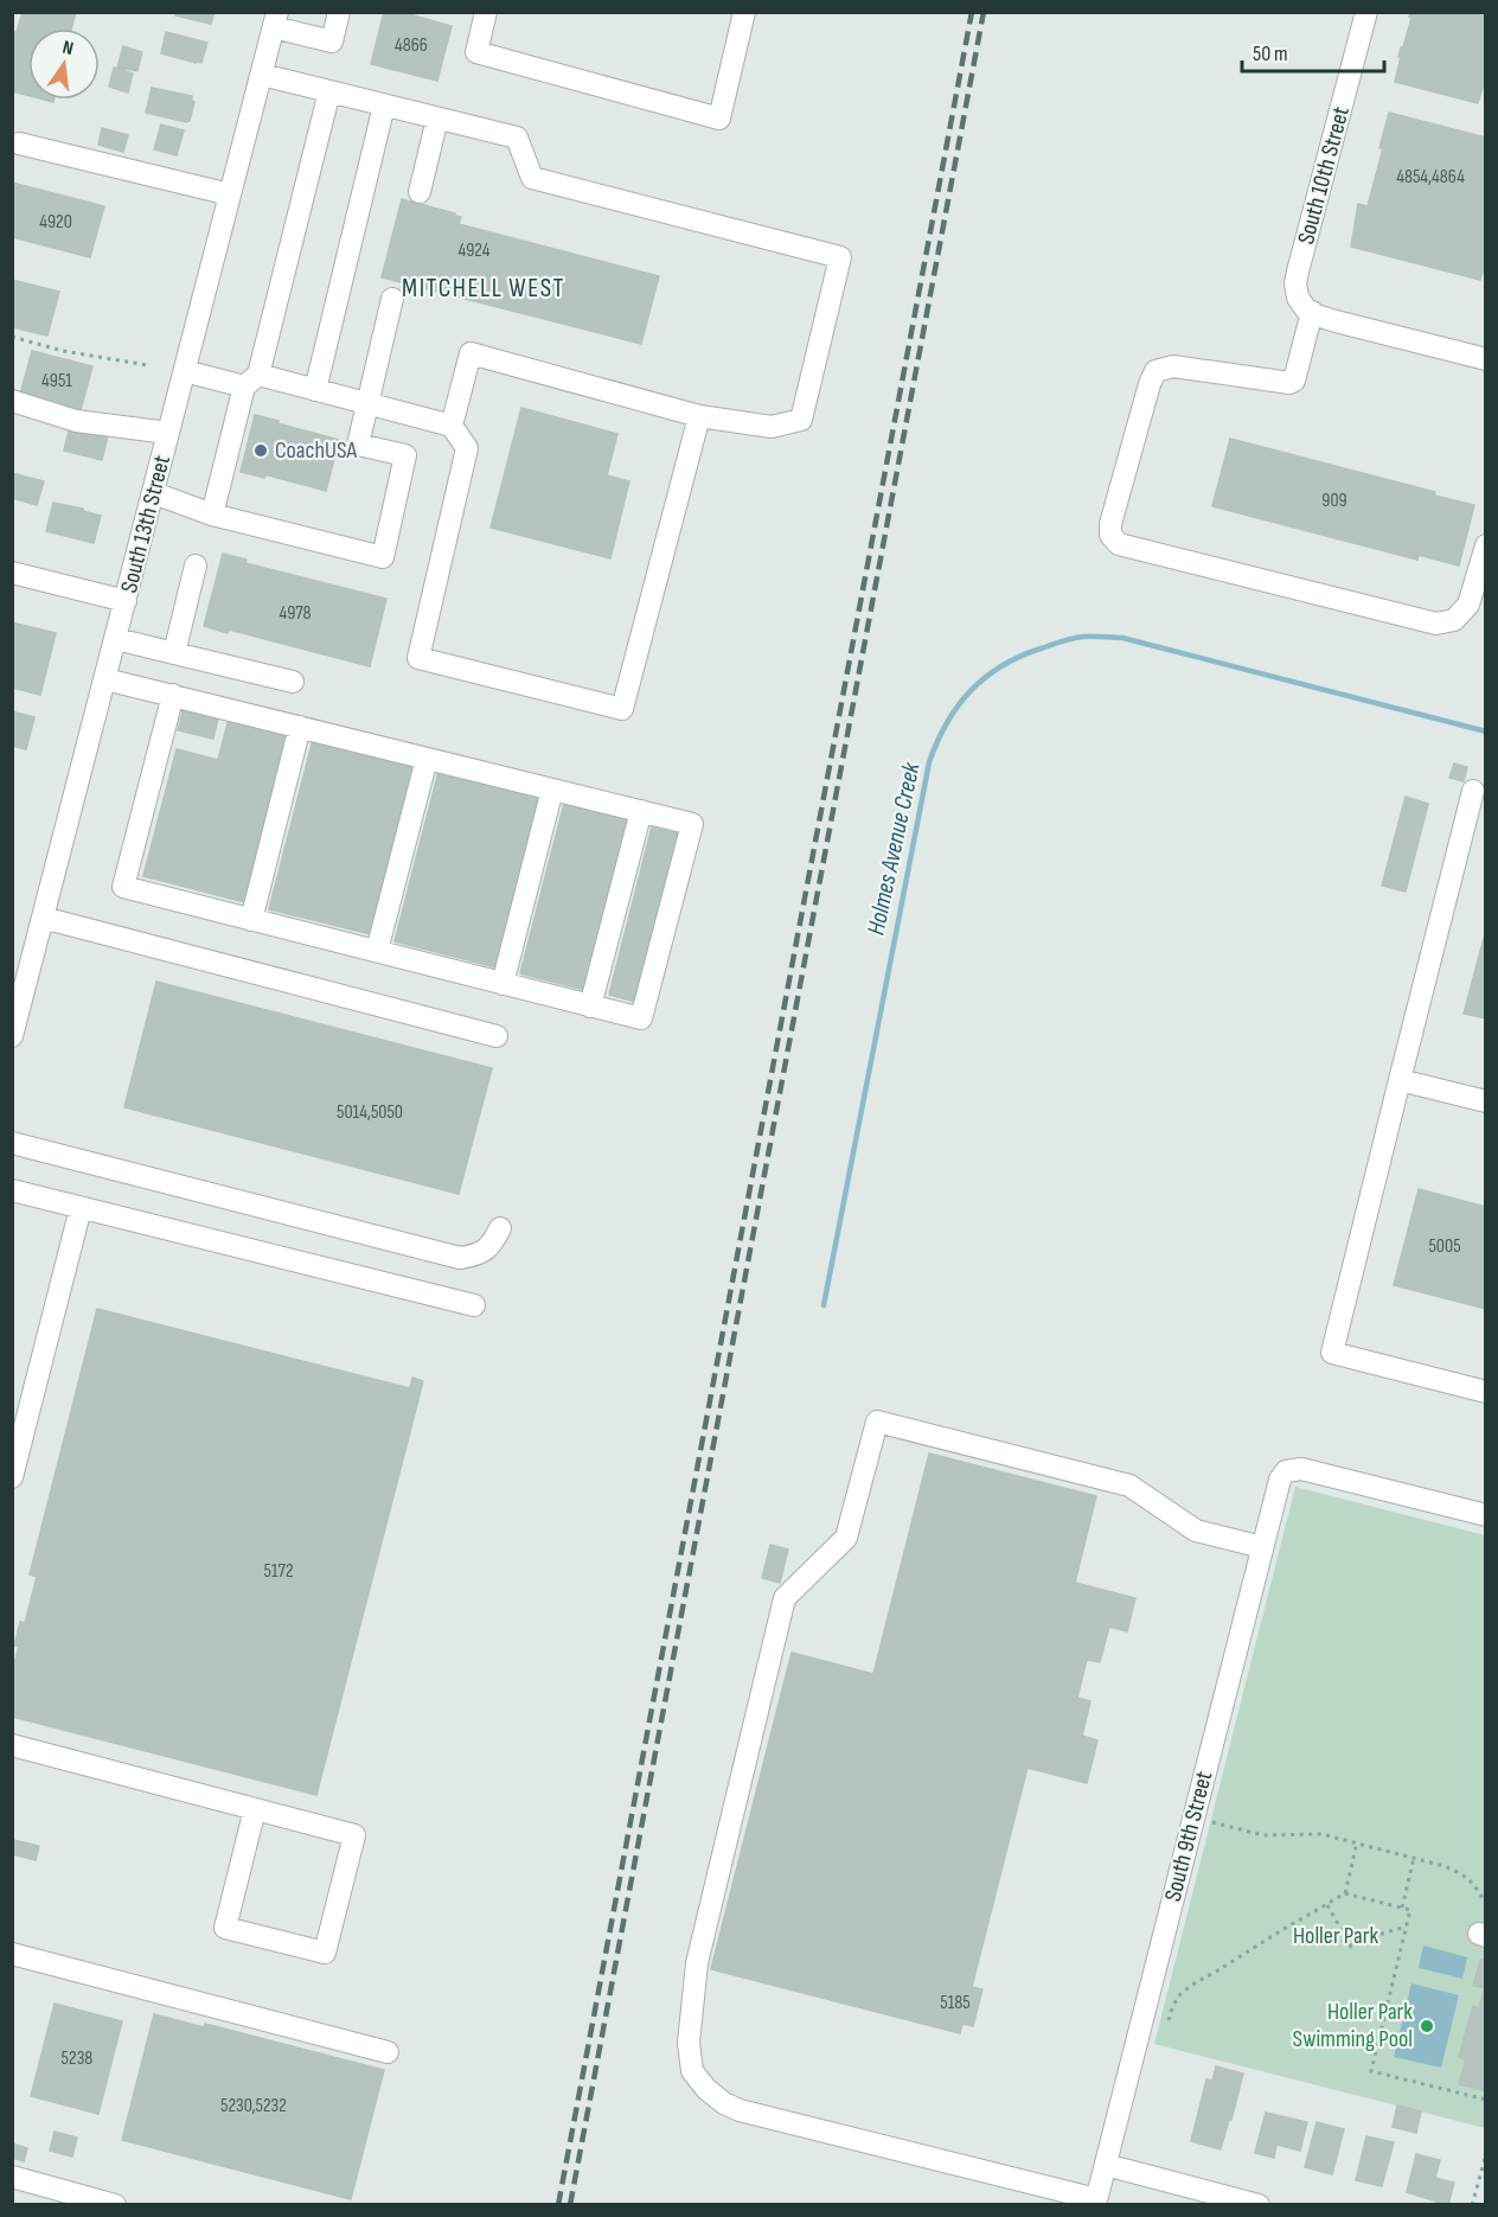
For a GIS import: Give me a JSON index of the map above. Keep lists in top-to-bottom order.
{
  "streets": {
    "street": ["South 10th Street", "South 13th Street", "South 9th Street"]
  },
  "districts": ["MITCHELL WEST"],
  "water": ["Holmes Avenue Creek"],
  "parks": ["Holler Park"],
  "places": ["CoachUSA", "Holler Park Swimming Pool"],
  "house_numbers": [
    "4866",
    "4854,4864",
    "4920",
    "4924",
    "4951",
    "909",
    "4978",
    "5014,5050",
    "5005",
    "5172",
    "5185",
    "5238",
    "5230,5232"
  ],
  "scale_bar": "50 m",
  "north": "top"
}
